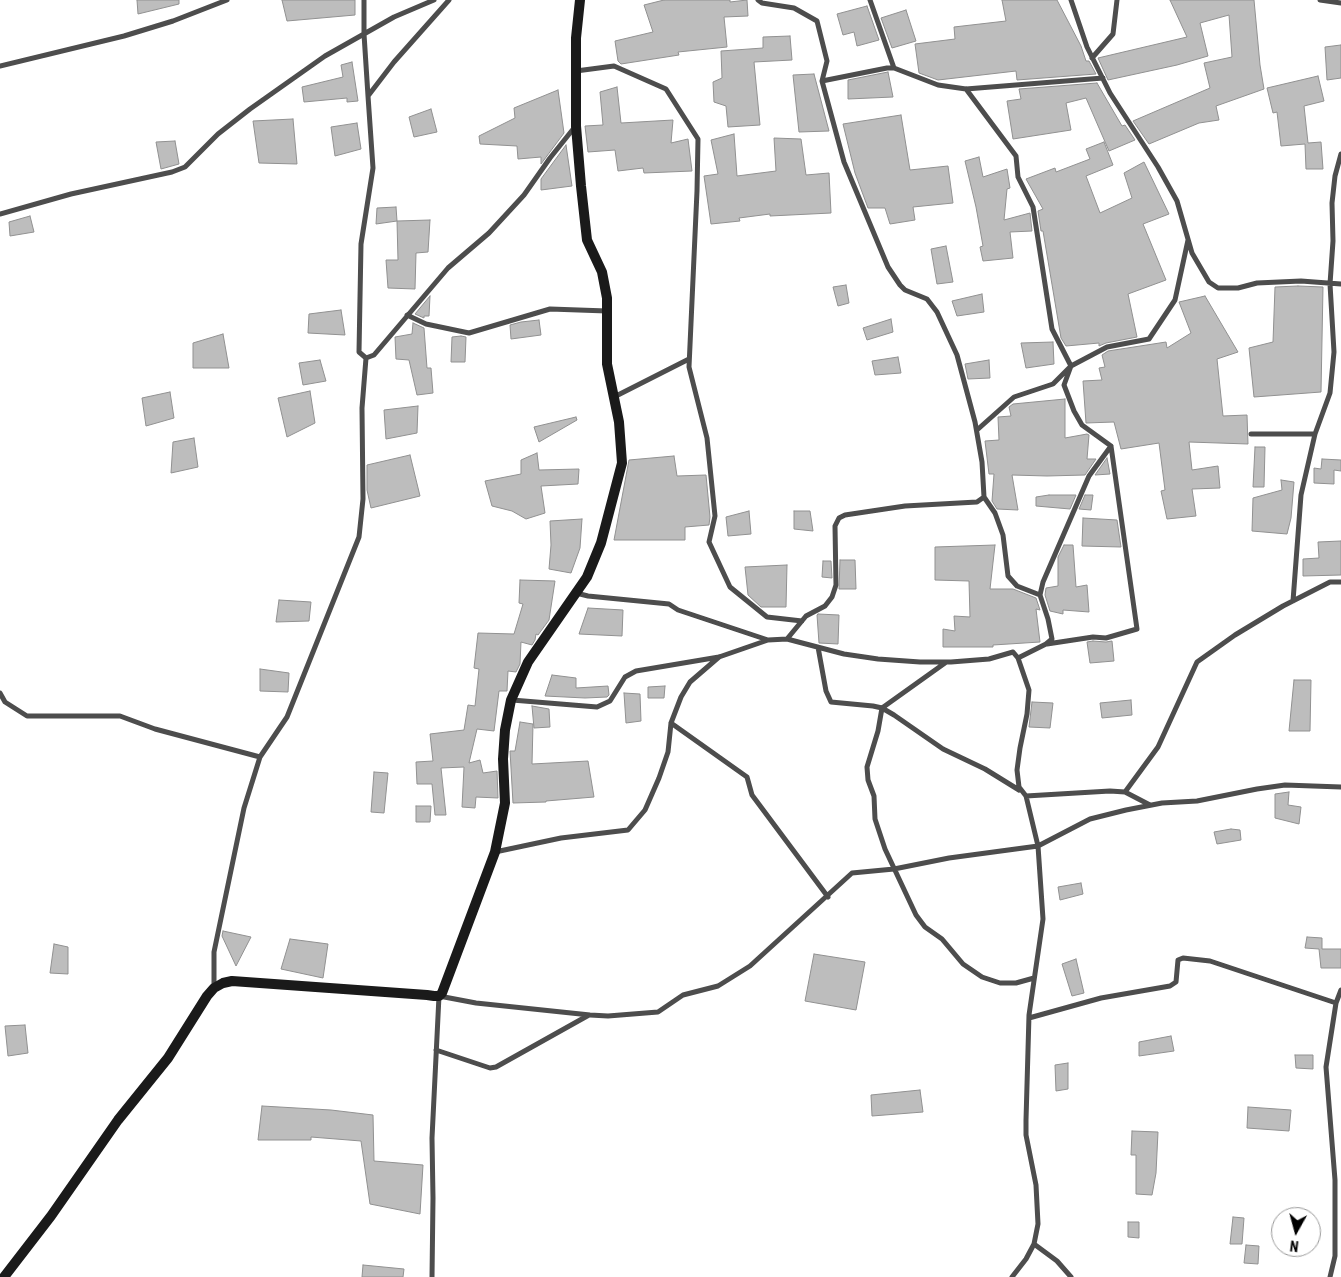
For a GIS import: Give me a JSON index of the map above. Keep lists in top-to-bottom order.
{
  "north": "bottom"
}
